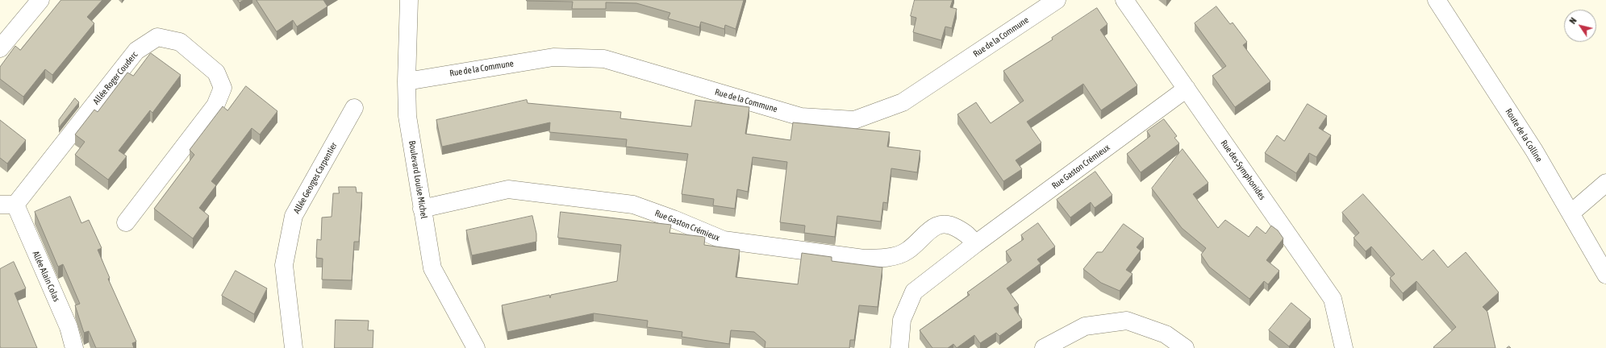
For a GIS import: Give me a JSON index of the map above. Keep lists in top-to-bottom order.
{
  "streets": {
    "street": [
      "Rue de la Commune",
      "Allée Roger Couderc",
      "Route de la Colline",
      "Rue Gaston Crémieux",
      "Rue des Symphonides",
      "Allée Georges Carpentier",
      "Boulevard Louise Michel",
      "Allée Alain Colas"
    ]
  },
  "crossings": [
    ["Rue de la Commune", "Boulevard Louise Michel"],
    ["Allée Roger Couderc", "Allée Alain Colas"],
    ["Rue Gaston Crémieux", "Rue des Symphonides"],
    ["Rue Gaston Crémieux", "Boulevard Louise Michel"]
  ],
  "north": "top left"
}
